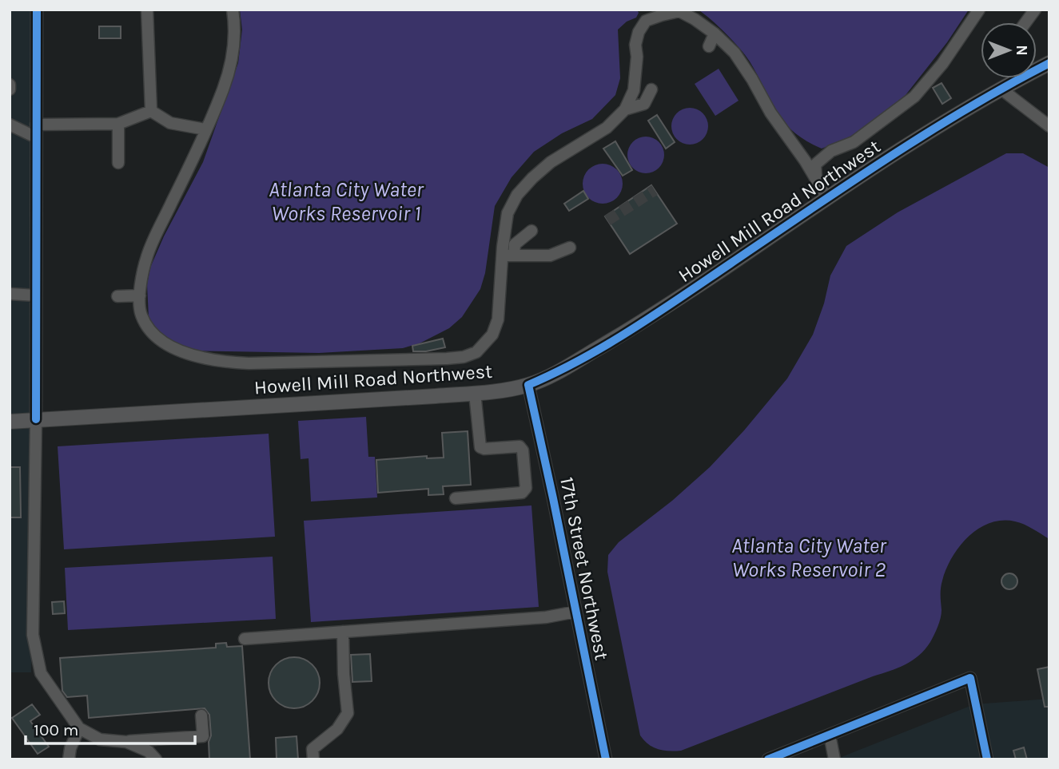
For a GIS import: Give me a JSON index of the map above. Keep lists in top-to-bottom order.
{
  "streets": {
    "main road": ["Howell Mill Road Northwest"],
    "street": ["17th Street Northwest"]
  },
  "crossings": [
    ["Howell Mill Road Northwest", "17th Street Northwest"]
  ],
  "water": ["Atlanta City Water Works Reservoir 1", "Atlanta City Water Works Reservoir 2"],
  "scale_bar": "100 m",
  "north": "right"
}
